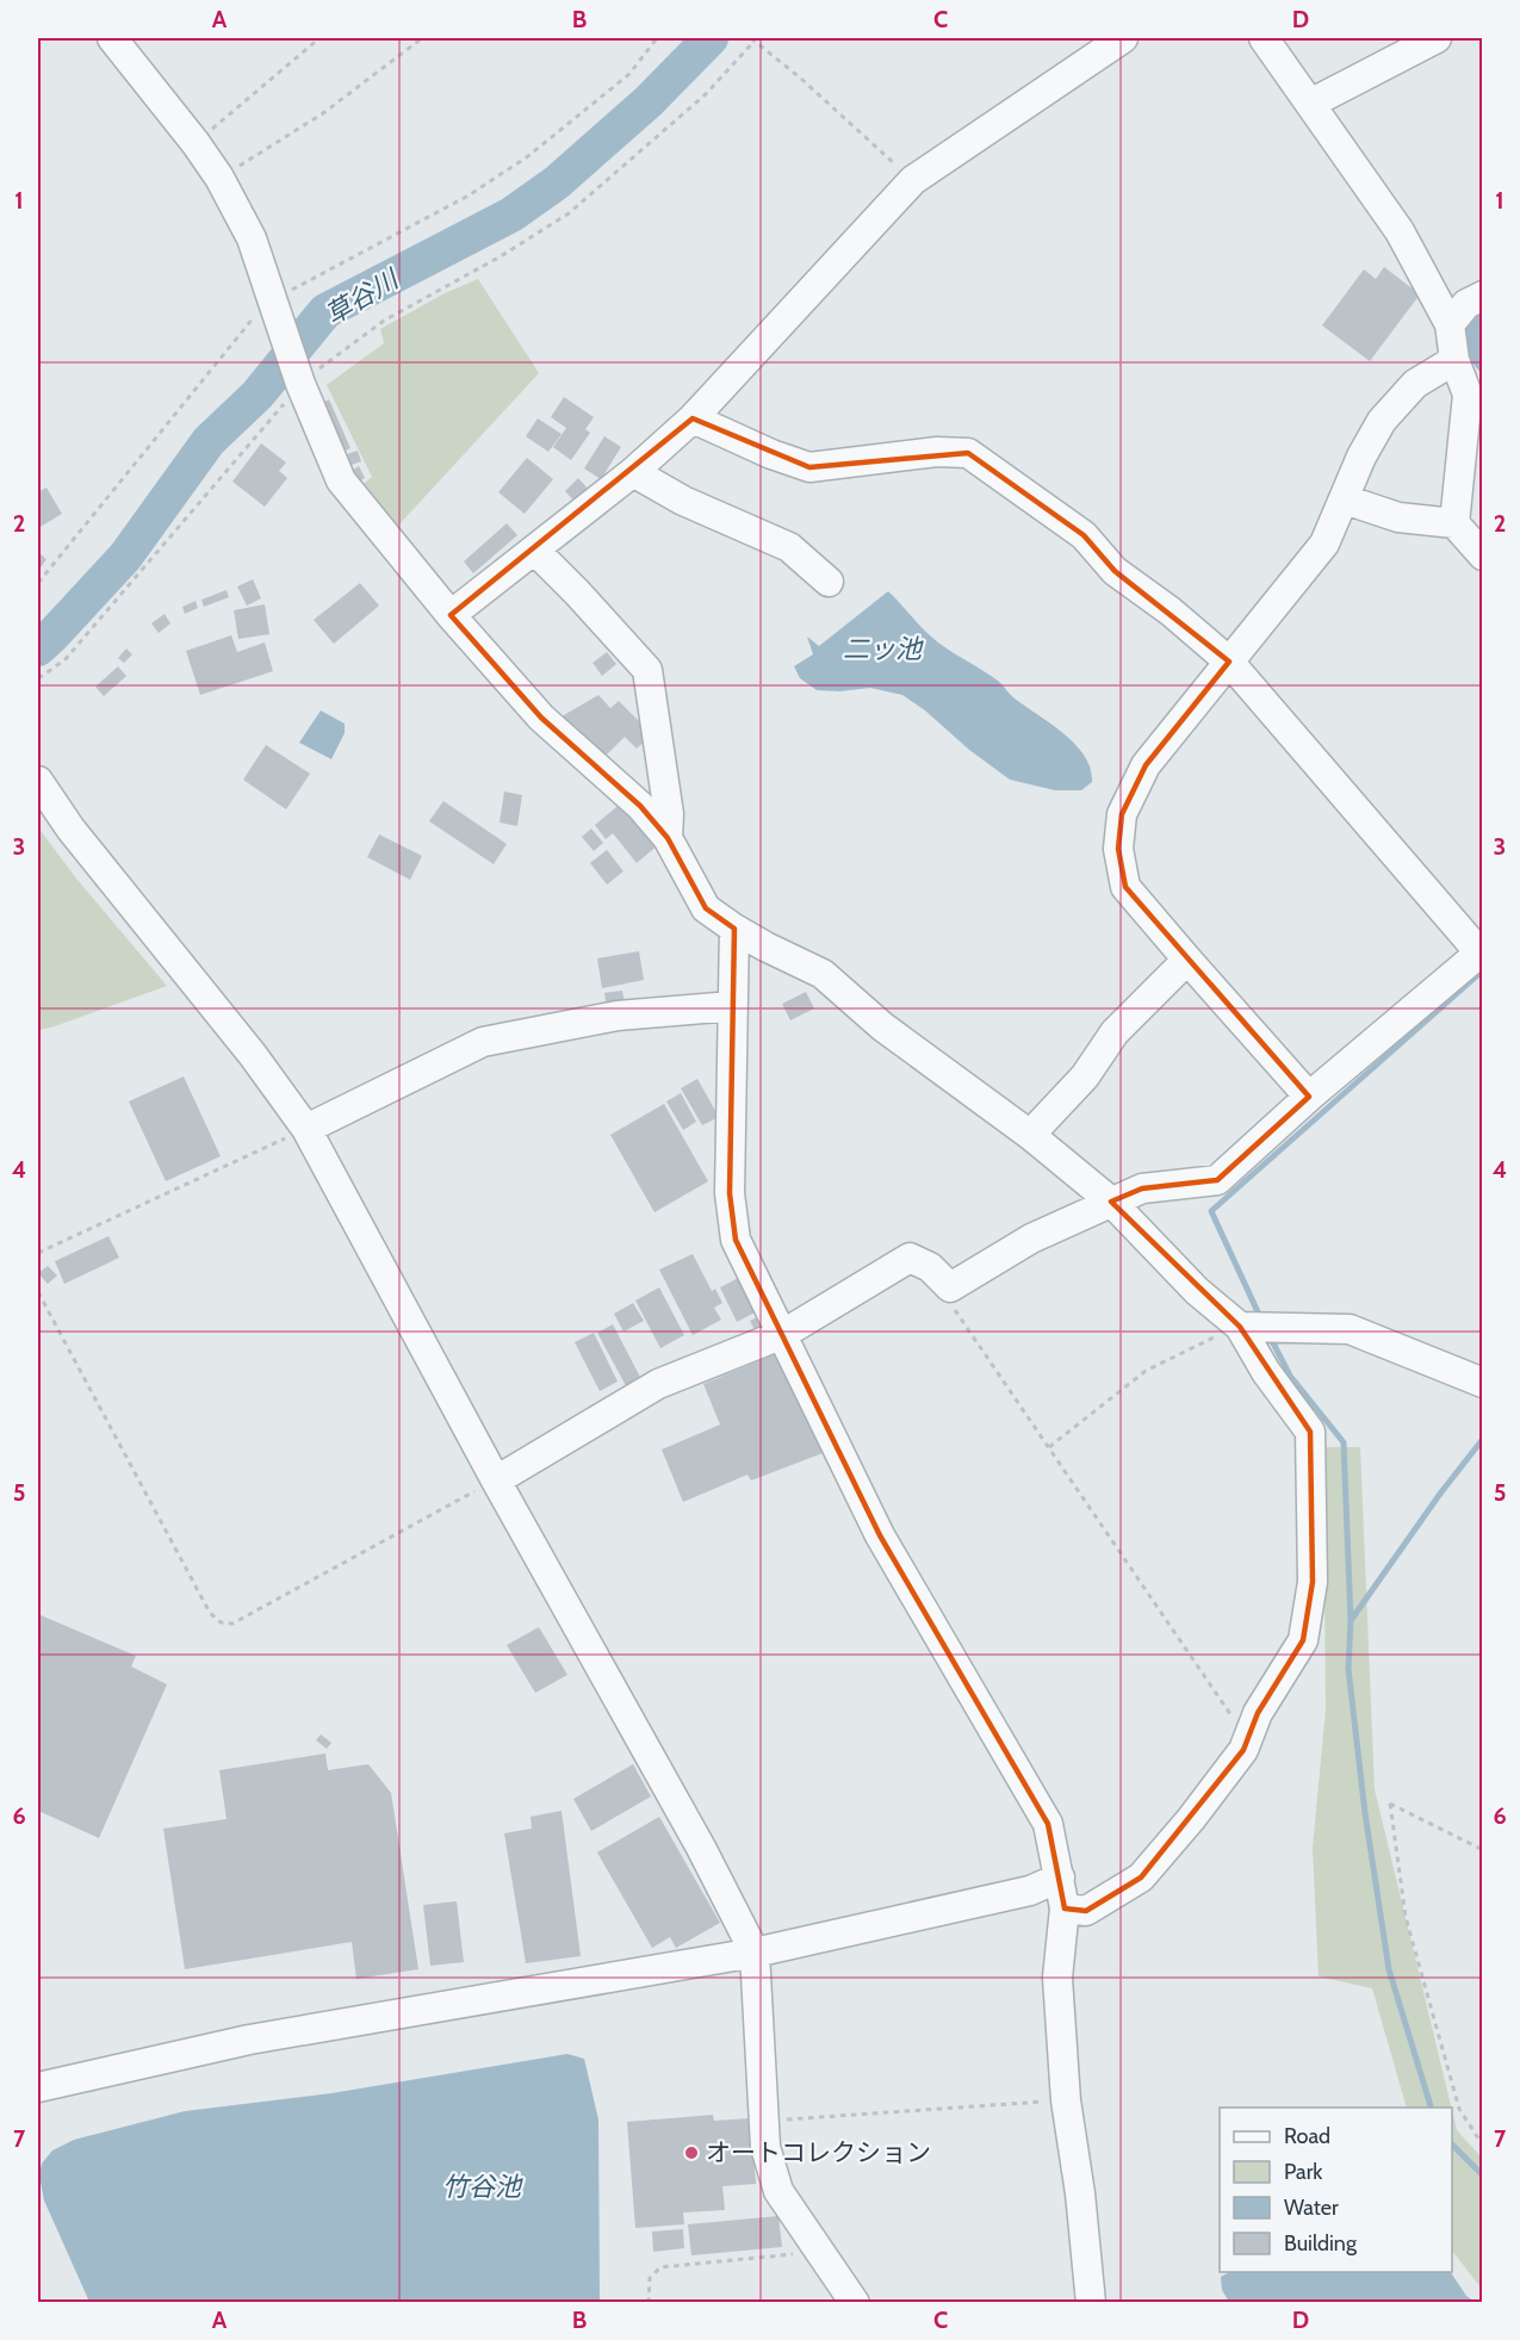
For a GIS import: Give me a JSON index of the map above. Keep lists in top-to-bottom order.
{
  "water": ["草谷川", "二ッ池", "竹谷池"],
  "places": ["オートコレクション"],
  "legend": [
    "Road",
    "Park",
    "Water",
    "Building"
  ],
  "grid": {
    "columns": [
      "A",
      "B",
      "C",
      "D"
    ],
    "rows": [
      "1",
      "2",
      "3",
      "4",
      "5",
      "6",
      "7"
    ]
  }
}
